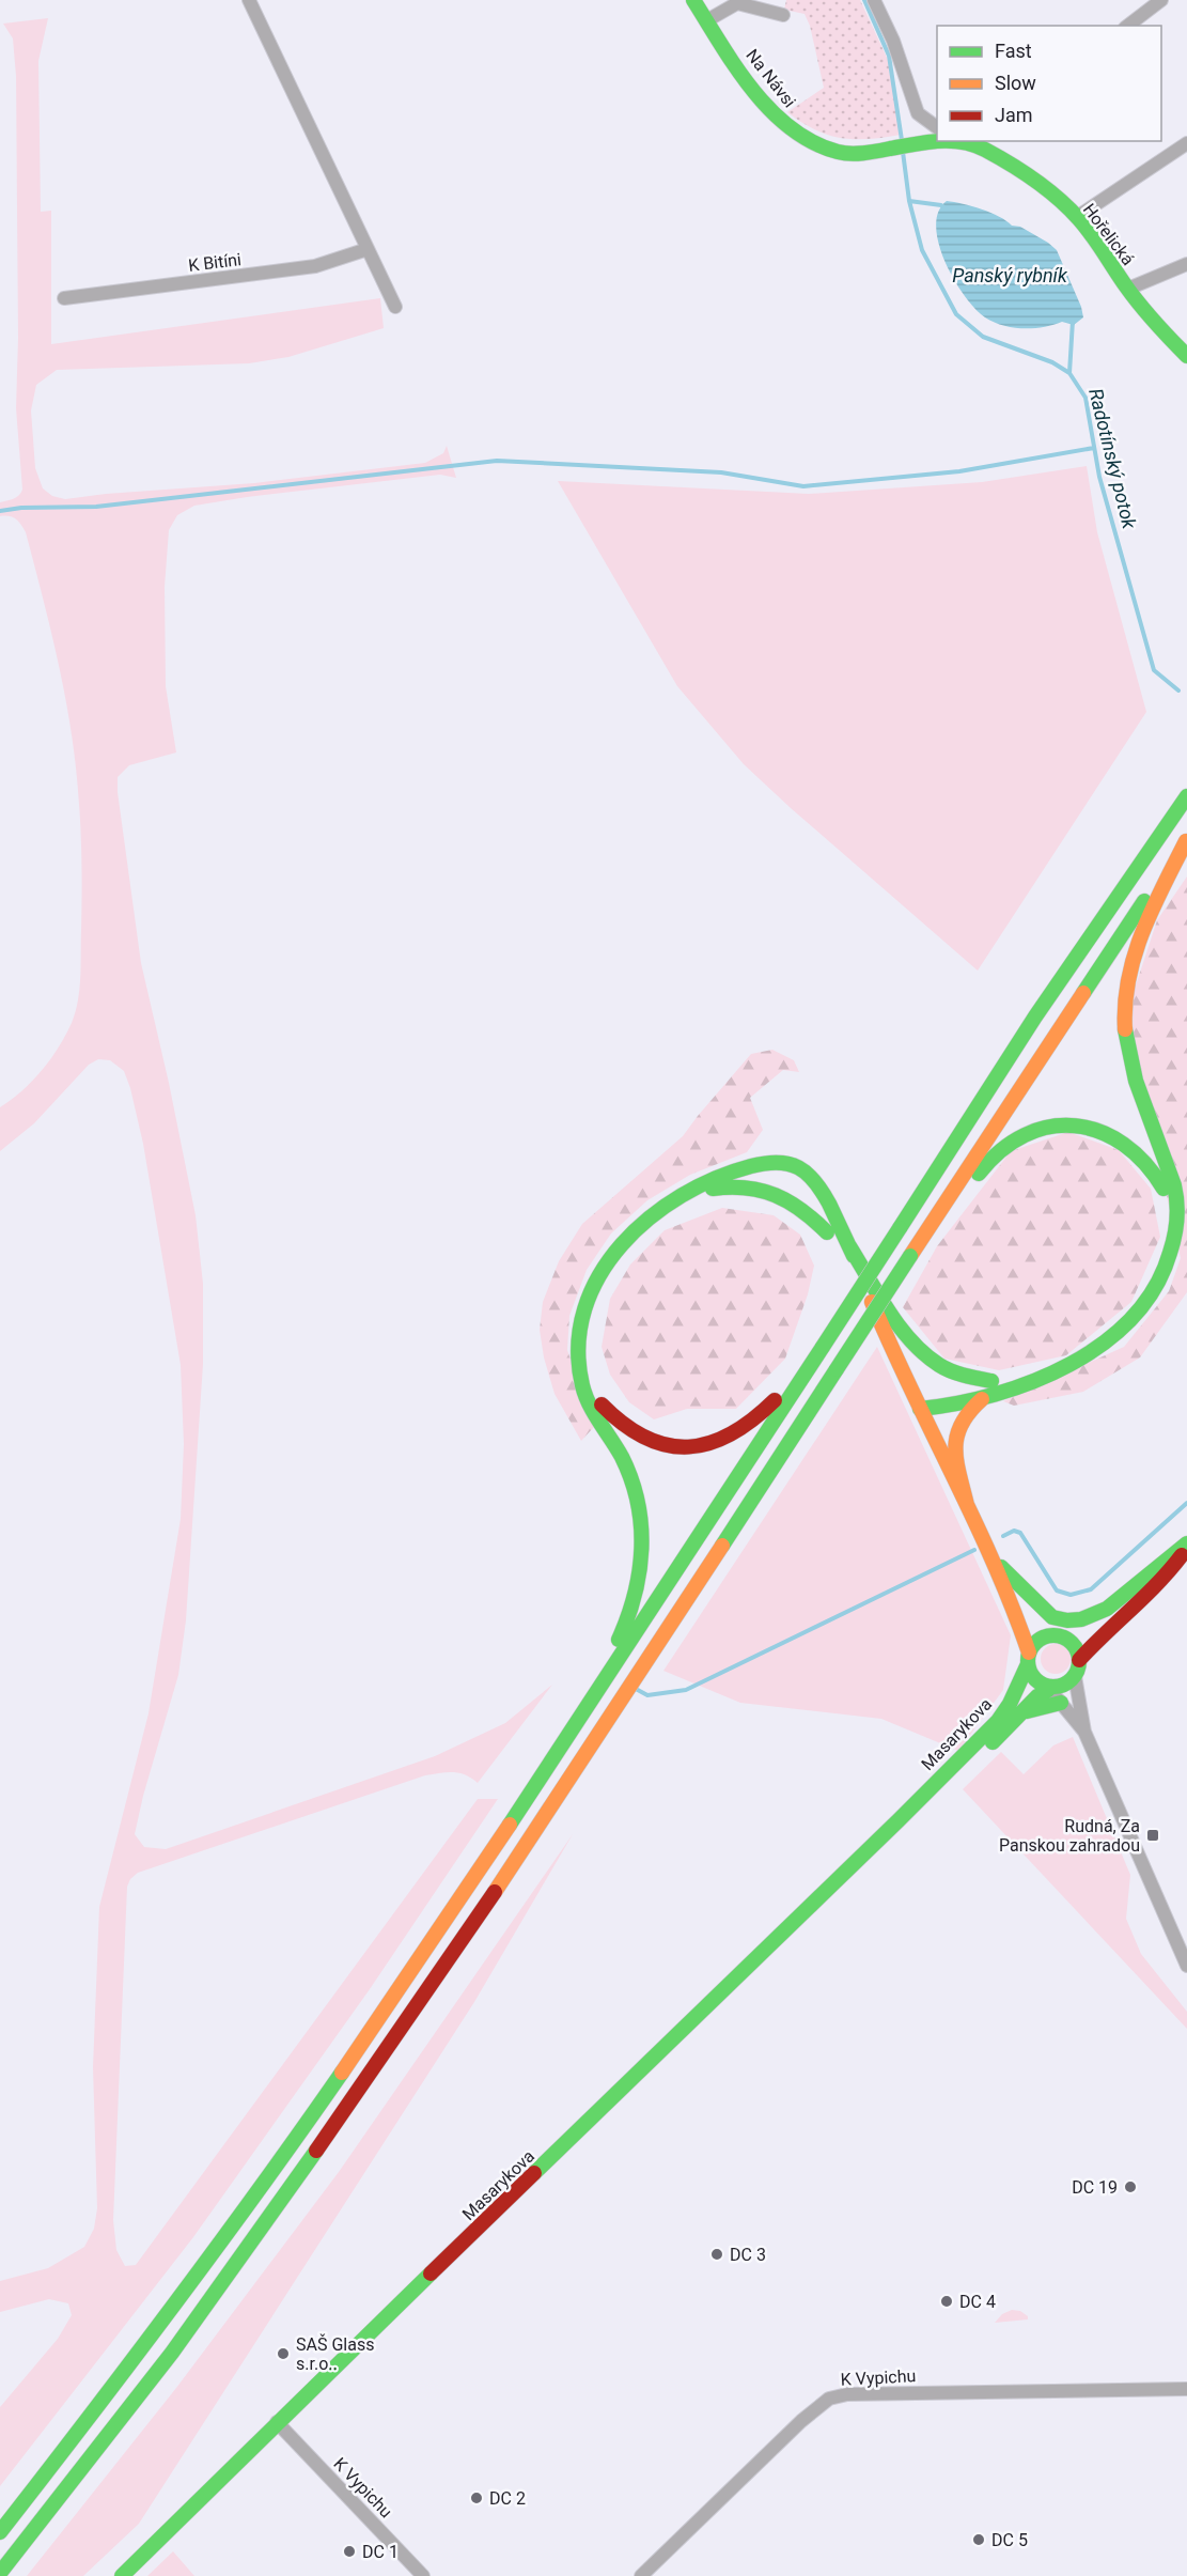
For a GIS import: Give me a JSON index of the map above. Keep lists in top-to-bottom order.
{
  "streets": {
    "main road": ["Na Návsi", "Hořelická", "Masarykova"],
    "street": ["K Bitíni", "K Vypichu"]
  },
  "crossings": [
    ["Masarykova", "K Vypichu"]
  ],
  "water": ["Panský rybník", "Radotínský potok"],
  "places": {
    "transit": ["Rudná, Za Panskou zahradou"],
    "other": [
      "DC 19",
      "DC 3",
      "DC 4",
      "SAŠ Glass s.r.o..",
      "DC 2",
      "DC 5",
      "DC 1"
    ]
  },
  "legend": ["Fast", "Slow", "Jam"]
}
